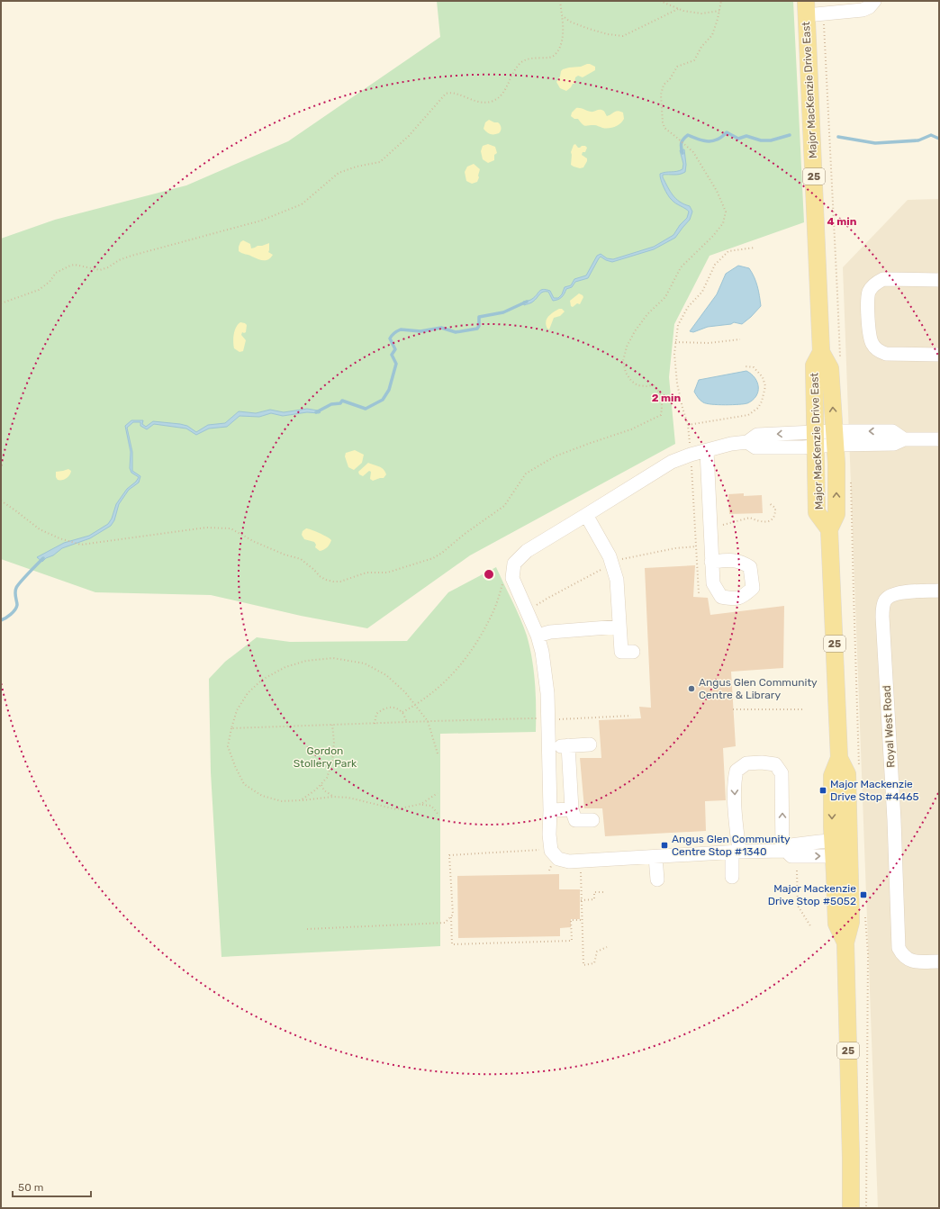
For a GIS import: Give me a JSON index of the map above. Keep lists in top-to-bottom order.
{
  "streets": {
    "main road": ["Major MacKenzie Drive East", "25"],
    "street": ["Royal West Road"]
  },
  "parks": ["Gordon Stollery Park"],
  "places": {
    "other": ["Angus Glen Community Centre & Library"],
    "transit": ["Major Mackenzie Drive Stop #4465", "Angus Glen Community Centre Stop #1340", "Major Mackenzie Drive Stop #5052"]
  },
  "scale_bar": "50 m",
  "rings": ["4 min", "2 min"]
}
